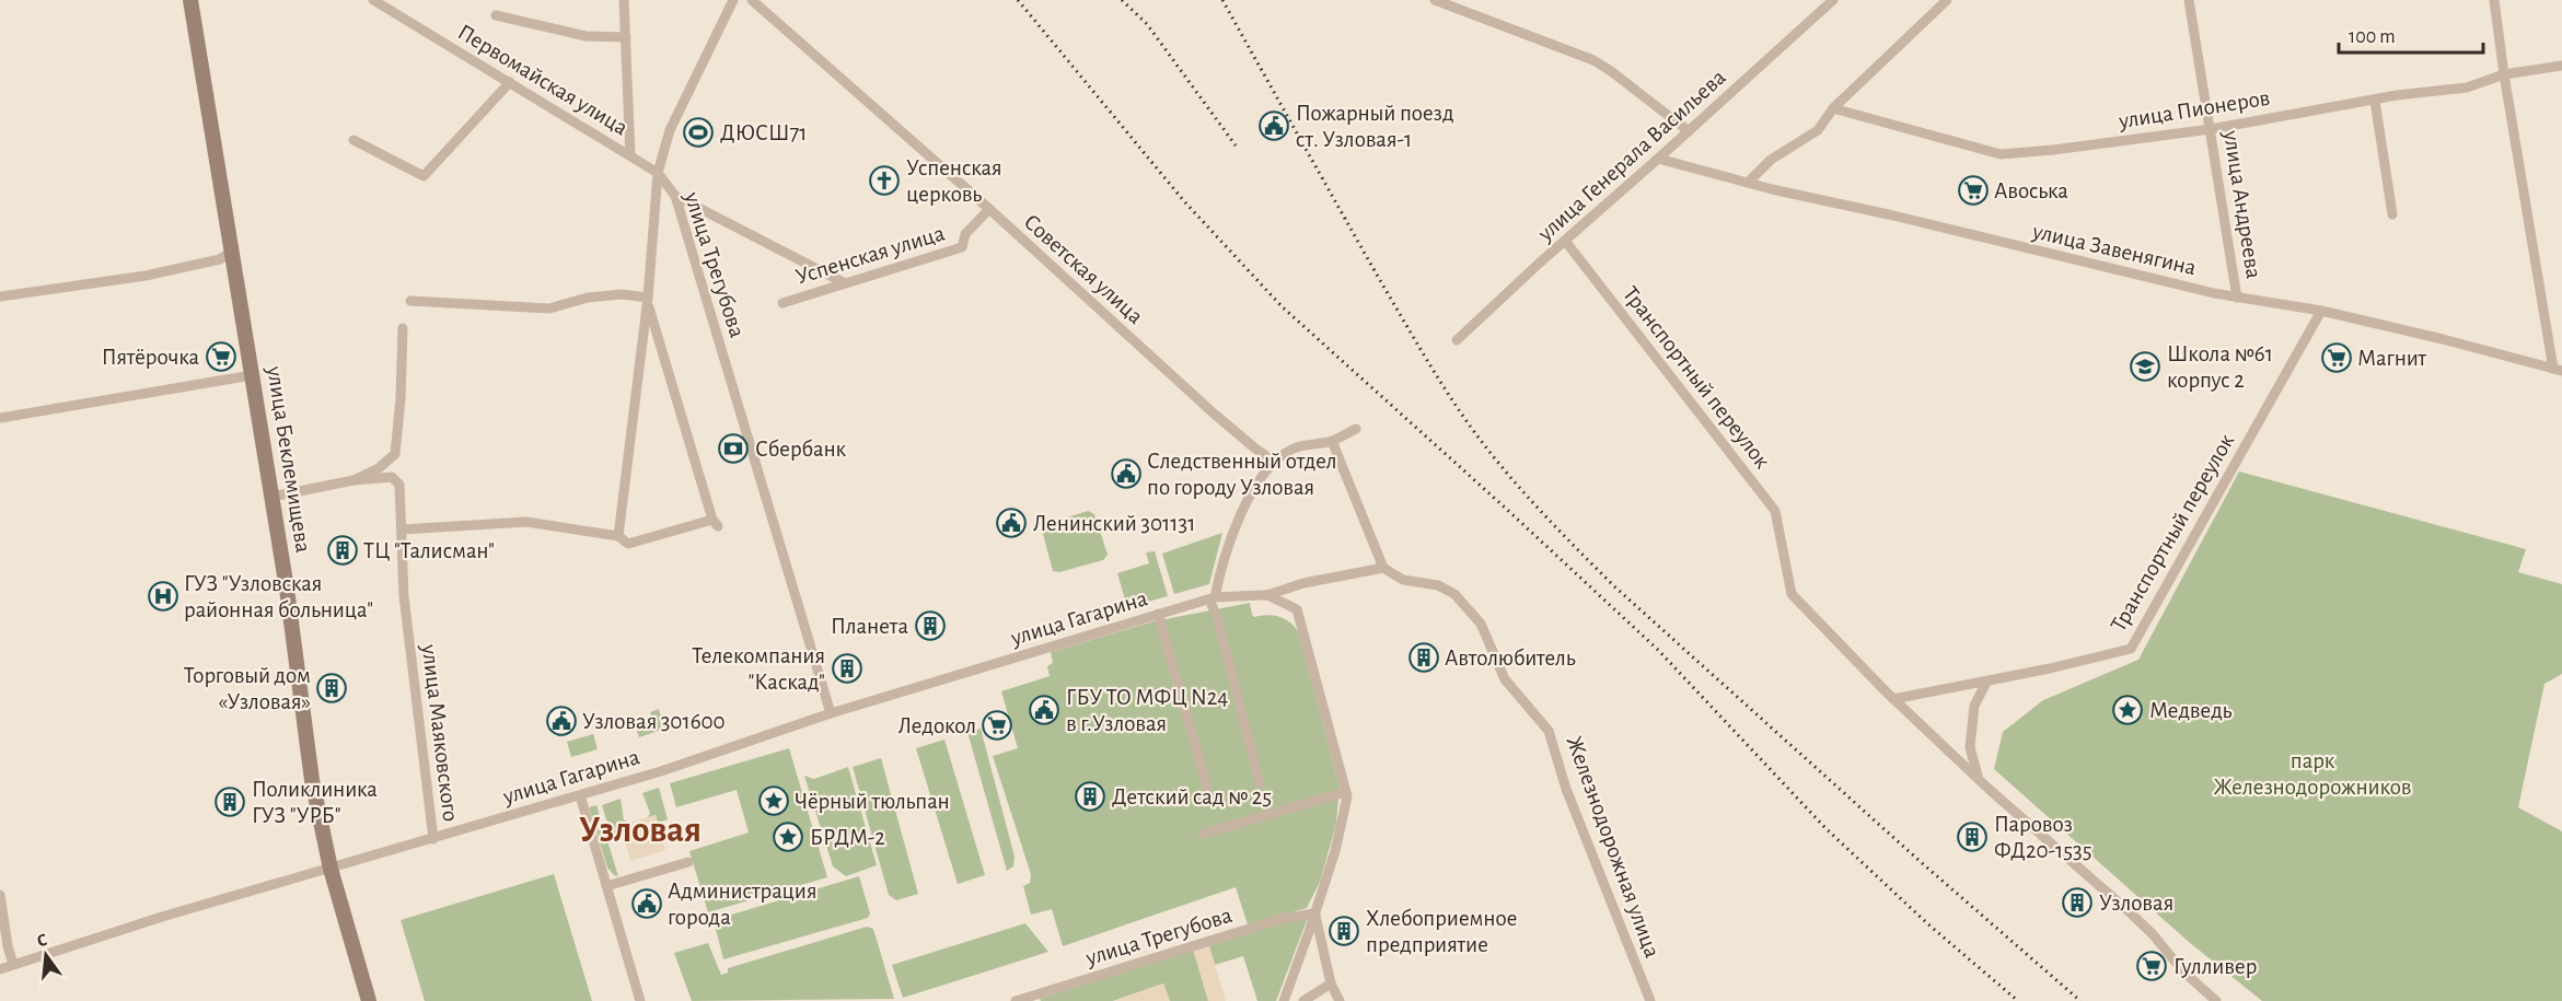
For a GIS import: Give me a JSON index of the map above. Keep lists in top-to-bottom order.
{
  "streets": {
    "main road": ["улица Беклемищева"],
    "street": [
      "Первомайская улица",
      "улица Пионеров",
      "улица Генерала Васильева",
      "улица Андреева",
      "улица Завенягина",
      "Успенская улица",
      "улица Трегубова",
      "Советская улица",
      "Транспортный переулок",
      "улица Гагарина",
      "улица Маяковского",
      "Железнодорожная улица"
    ]
  },
  "crossings": [
    ["Первомайская улица", "улица Трегубова"],
    ["улица Пионеров", "улица Андреева"],
    ["улица Генерала Васильева", "улица Завенягина"],
    ["улица Генерала Васильева", "Транспортный переулок"],
    ["улица Андреева", "улица Завенягина"],
    ["улица Завенягина", "Транспортный переулок"],
    ["Успенская улица", "Советская улица"],
    ["улица Трегубова", "улица Гагарина"],
    ["улица Беклемищева", "улица Гагарина"],
    ["улица Беклемищева", "улица Маяковского"],
    ["улица Гагарина", "улица Маяковского"]
  ],
  "districts": ["Узловая"],
  "parks": ["парк Железнодорожников"],
  "places": {
    "public building": [
      "Пожарный поезд ст. Узловая-1",
      "Следственный отдел по городу Узловая",
      "Ленинский 301131",
      "ГБУ ТО МФЦ N24 в г.Узловая",
      "Узловая 301600",
      "Администрация города"
    ],
    "sports": ["ДЮСШ71"],
    "church": ["Успенская церковь"],
    "supermarket": [
      "Авоська",
      "Пятёрочка",
      "Магнит",
      "Ледокол",
      "Гулливер"
    ],
    "school or university": ["Школа №61 корпус 2"],
    "bank": ["Сбербанк"],
    "building": [
      "ТЦ \"Талисман\"",
      "Планета",
      "Автолюбитель",
      "Телекомпания \"Каскад\"",
      "Торговый дом «Узловая»",
      "Детский сад № 25",
      "Поликлиника ГУЗ \"УРБ\"",
      "Паровоз ФД20-1535",
      "Узловая",
      "Хлебоприемное предприятие"
    ],
    "hospital": ["ГУЗ \"Узловская районная больница\""],
    "place": ["Медведь", "Чёрный тюльпан", "БРДМ-2"]
  },
  "scale_bar": "100 m",
  "north": "top"
}
